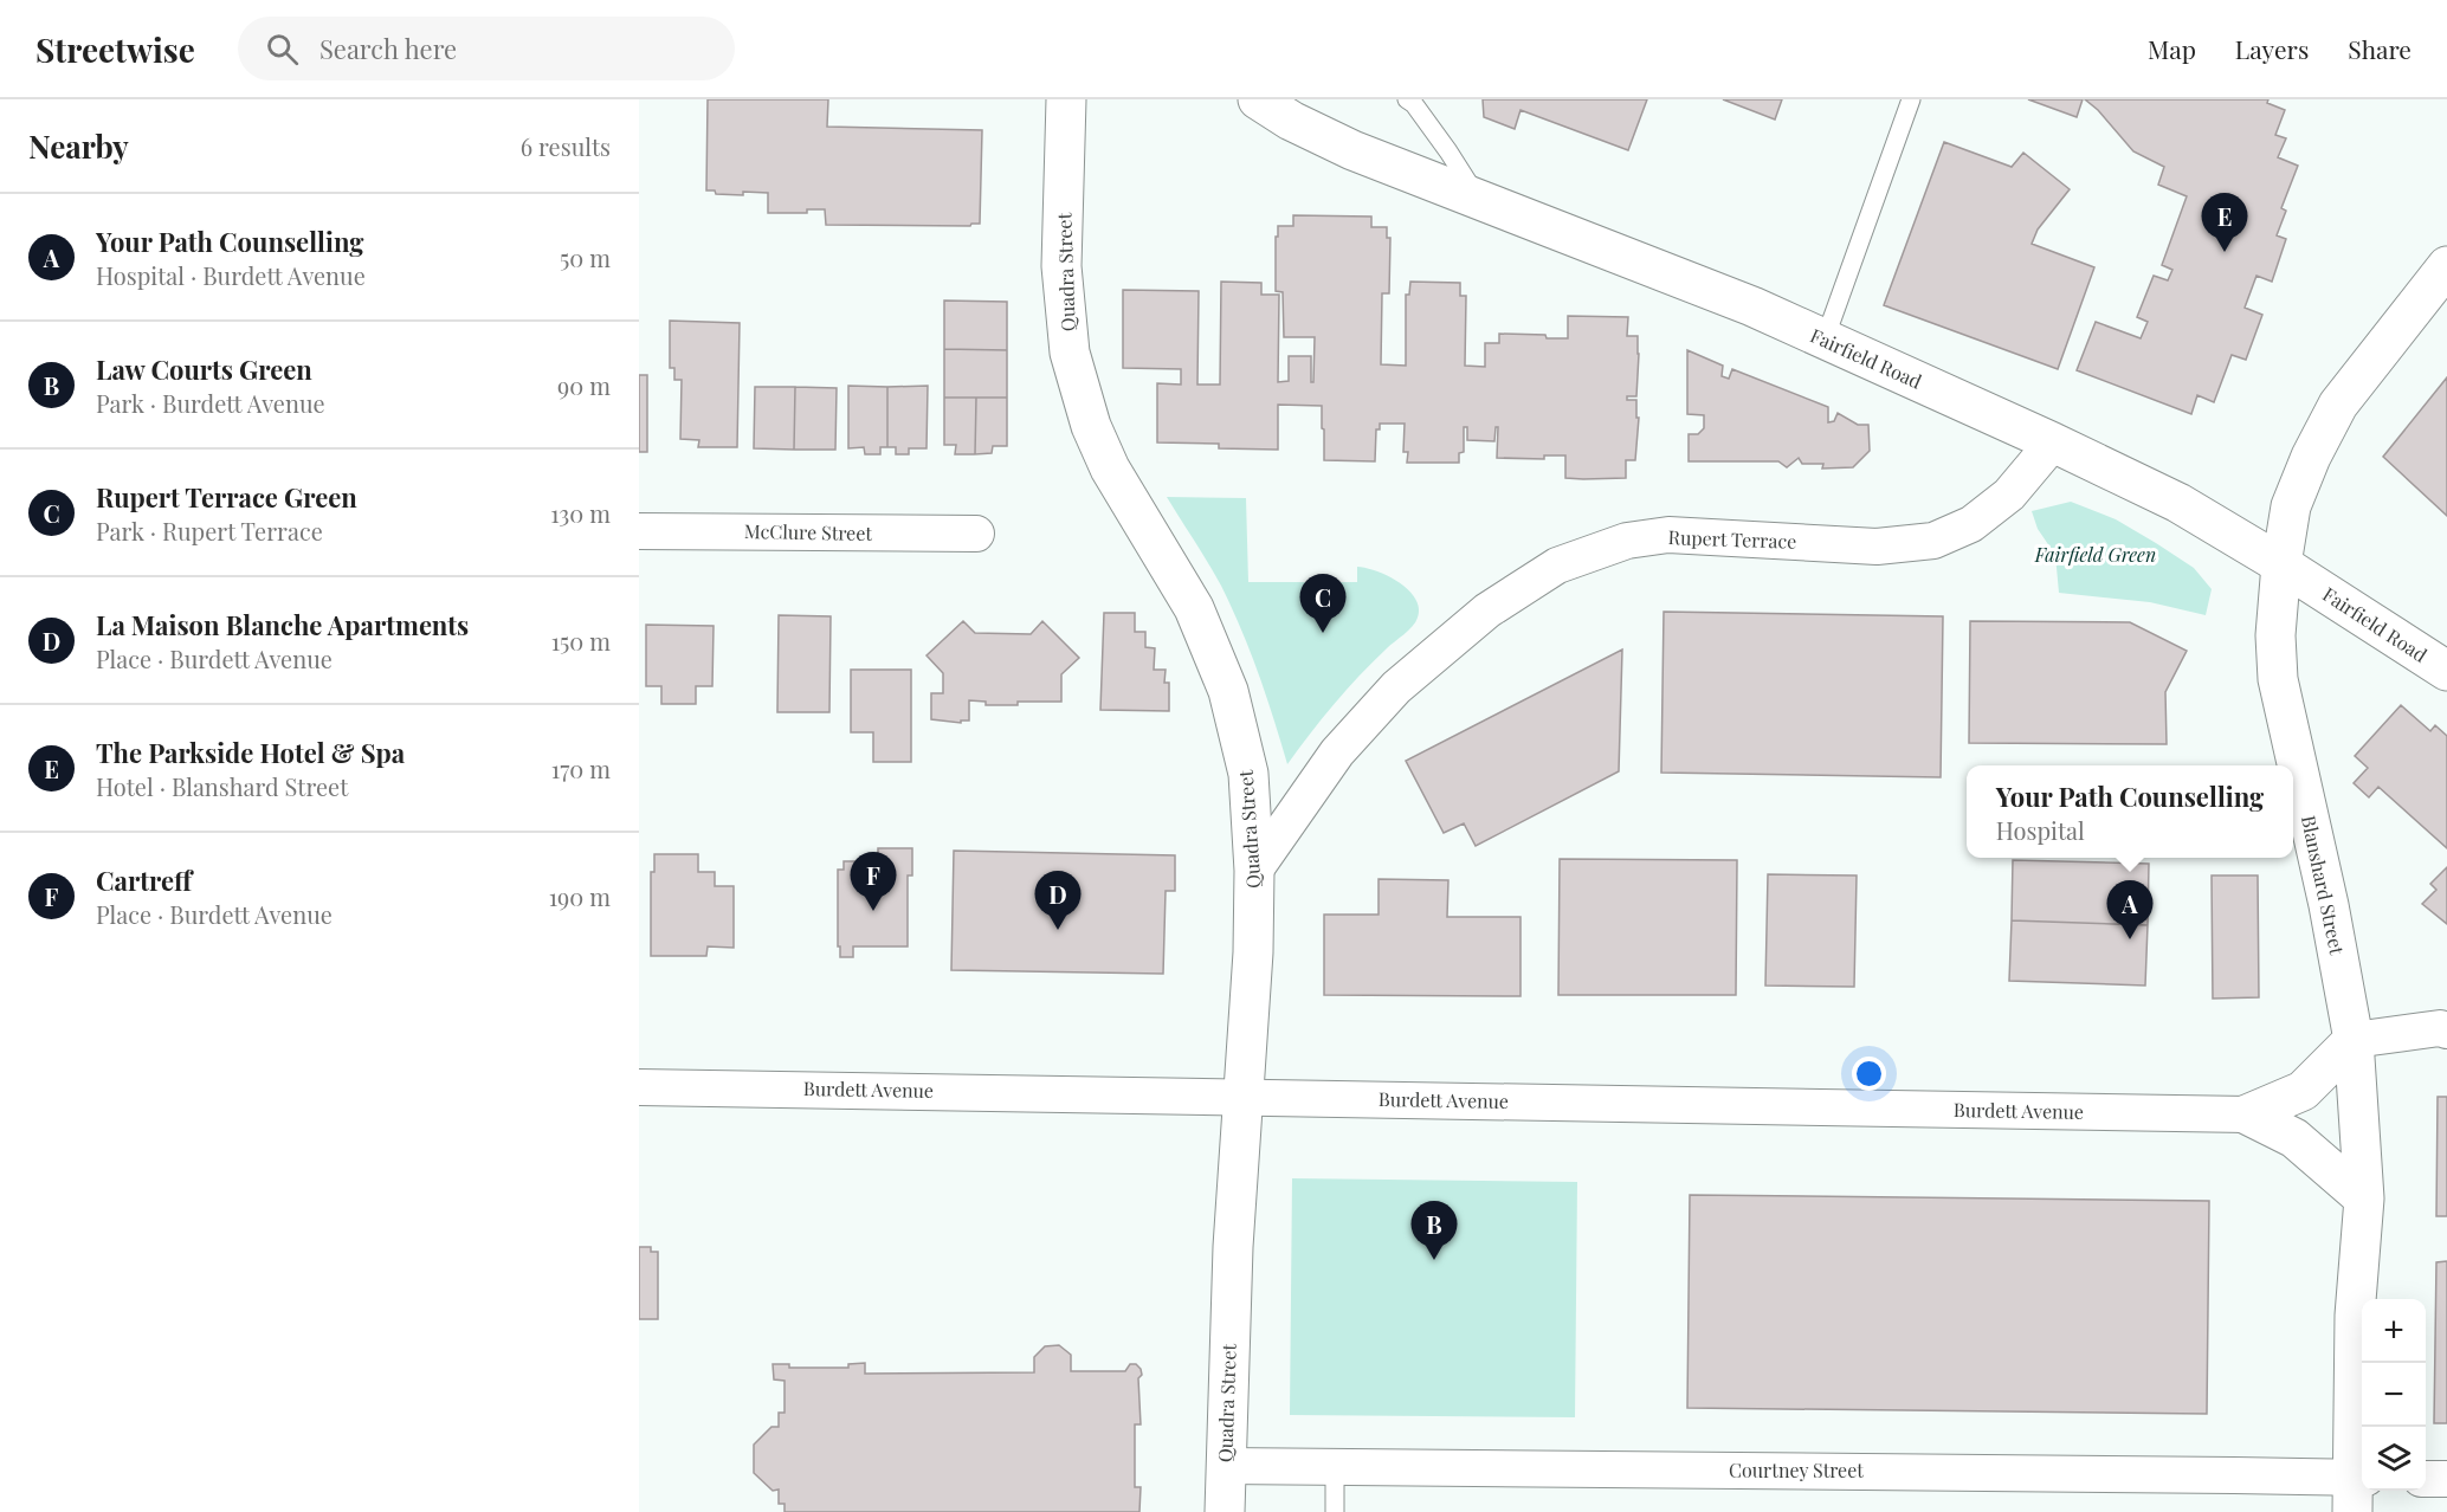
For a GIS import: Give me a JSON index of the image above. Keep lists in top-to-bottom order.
{
  "streets": {
    "main road": ["Quadra Street", "Fairfield Road", "Blanshard Street"],
    "street": [
      "McClure Street",
      "Rupert Terrace",
      "Burdett Avenue",
      "Courtney Street"
    ]
  },
  "crossings": [
    ["Quadra Street", "Rupert Terrace"],
    ["Quadra Street", "Burdett Avenue"],
    ["Quadra Street", "Courtney Street"],
    ["Fairfield Road", "Rupert Terrace"],
    ["Fairfield Road", "Blanshard Street"],
    ["Blanshard Street", "Courtney Street"]
  ],
  "parks": ["Fairfield Green"],
  "page": {
    "header": "Streetwise",
    "search": "Search here",
    "nav": ["Map", "Layers", "Share"],
    "heading": ["Nearby", "6 results"],
    "list": [
      {
        "mark": "A",
        "name": "Your Path Counselling",
        "note": "Hospital · Burdett Avenue",
        "value": "50 m"
      },
      {
        "mark": "B",
        "name": "Law Courts Green",
        "note": "Park · Burdett Avenue",
        "value": "90 m"
      },
      {
        "mark": "C",
        "name": "Rupert Terrace Green",
        "note": "Park · Rupert Terrace",
        "value": "130 m"
      },
      {
        "mark": "D",
        "name": "La Maison Blanche Apartments",
        "note": "Place · Burdett Avenue",
        "value": "150 m"
      },
      {
        "mark": "E",
        "name": "The Parkside Hotel & Spa",
        "note": "Hotel · Blanshard Street",
        "value": "170 m"
      },
      {
        "mark": "F",
        "name": "Cartreff",
        "note": "Place · Burdett Avenue",
        "value": "190 m"
      }
    ],
    "pins": [
      "E",
      "C",
      "F",
      "D",
      "A",
      "B"
    ],
    "popup": ["Your Path Counselling", "Hospital"],
    "map_buttons": ["+", "−"]
  }
}
